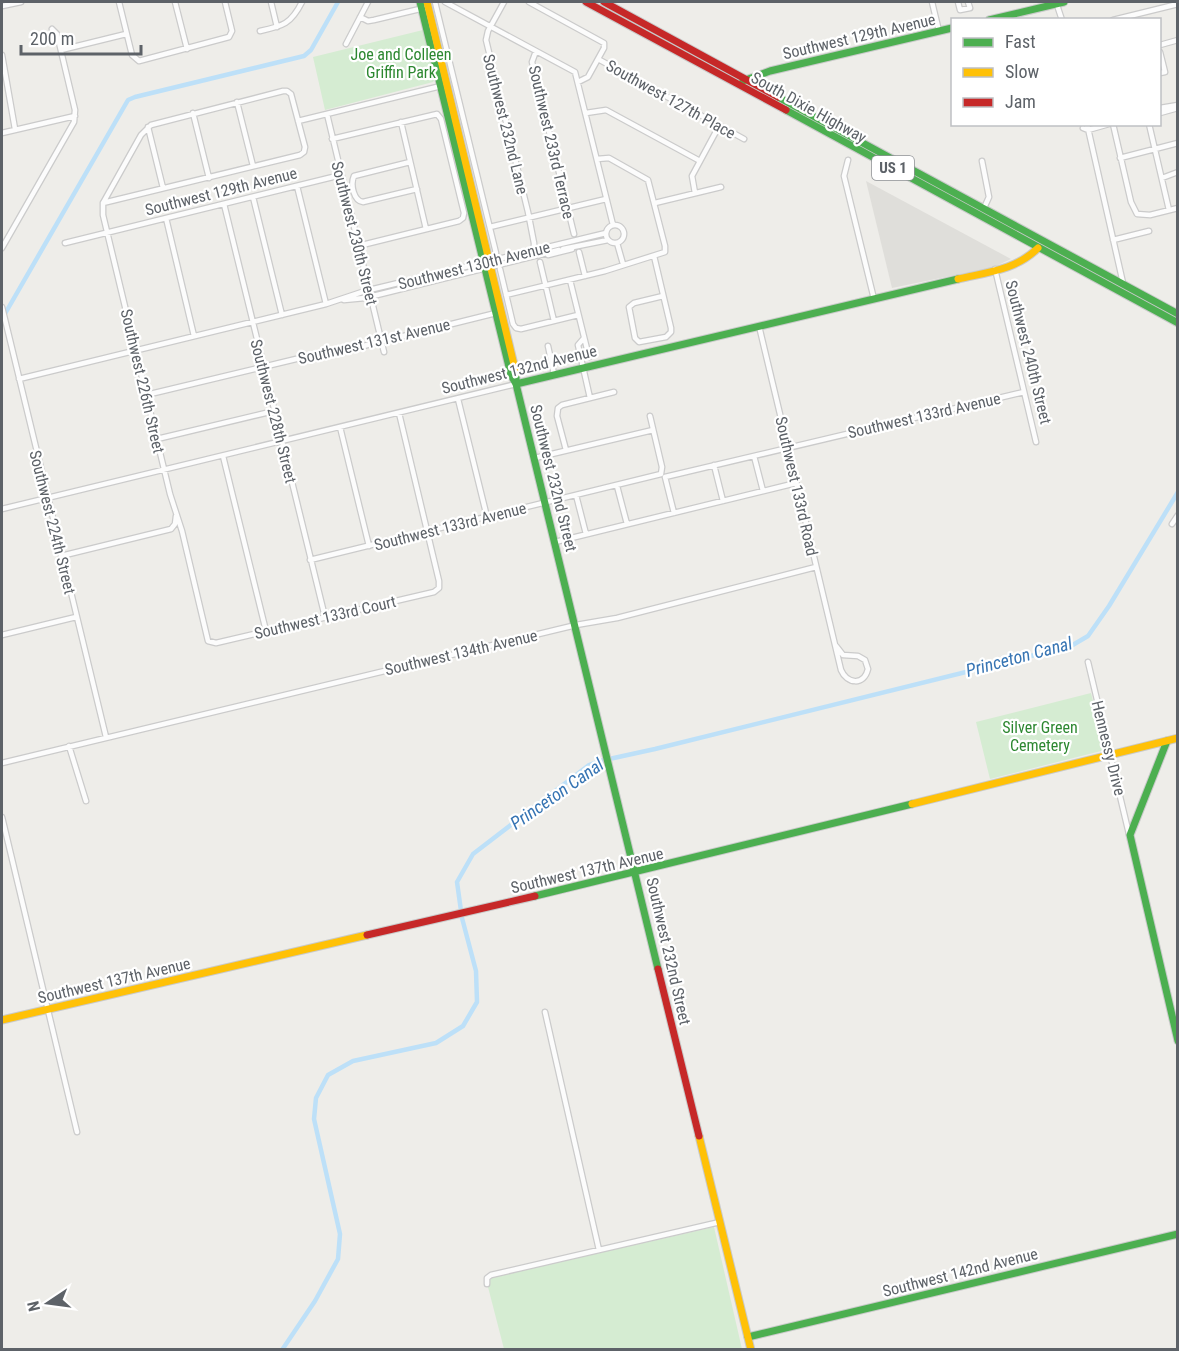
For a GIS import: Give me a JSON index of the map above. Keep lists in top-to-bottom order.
{
  "streets": {
    "main road": [
      "Southwest 129th Avenue",
      "South Dixie Highway",
      "US 1",
      "Southwest 132nd Avenue",
      "Southwest 232nd Street",
      "Southwest 137th Avenue",
      "Southwest 142nd Avenue"
    ],
    "street": [
      "Southwest 127th Place",
      "Southwest 232nd Lane",
      "Southwest 233rd Terrace",
      "Southwest 230th Street",
      "Southwest 130th Avenue",
      "Southwest 131st Avenue",
      "Southwest 240th Street",
      "Southwest 226th Street",
      "Southwest 228th Street",
      "Southwest 133rd Avenue",
      "Southwest 133rd Road",
      "Southwest 224th Street",
      "Southwest 133rd Court",
      "Southwest 134th Avenue",
      "Hennessy Drive"
    ]
  },
  "crossings": [
    ["Southwest 129th Avenue", "South Dixie Highway"],
    ["Southwest 129th Avenue", "Southwest 230th Street"],
    ["Southwest 129th Avenue", "Southwest 226th Street"],
    ["Southwest 129th Avenue", "Southwest 228th Street"],
    ["South Dixie Highway", "Southwest 132nd Avenue"],
    ["Southwest 232nd Lane", "Southwest 130th Avenue"],
    ["Southwest 230th Street", "Southwest 130th Avenue"],
    ["Southwest 230th Street", "Southwest 131st Avenue"],
    ["Southwest 130th Avenue", "Southwest 226th Street"],
    ["Southwest 130th Avenue", "Southwest 228th Street"],
    ["Southwest 130th Avenue", "Southwest 232nd Street"],
    ["Southwest 130th Avenue", "Southwest 224th Street"],
    ["Southwest 131st Avenue", "Southwest 226th Street"],
    ["Southwest 131st Avenue", "Southwest 228th Street"],
    ["Southwest 131st Avenue", "Southwest 232nd Street"],
    ["Southwest 240th Street", "Southwest 132nd Avenue"],
    ["Southwest 240th Street", "Southwest 133rd Avenue"],
    ["Southwest 132nd Avenue", "Southwest 226th Street"],
    ["Southwest 132nd Avenue", "Southwest 228th Street"],
    ["Southwest 132nd Avenue", "Southwest 232nd Street"],
    ["Southwest 132nd Avenue", "Southwest 133rd Road"],
    ["Southwest 132nd Avenue", "Southwest 224th Street"],
    ["Southwest 226th Street", "Southwest 133rd Court"],
    ["Southwest 228th Street", "Southwest 133rd Avenue"],
    ["Southwest 228th Street", "Southwest 133rd Court"],
    ["Southwest 133rd Avenue", "Southwest 232nd Street"],
    ["Southwest 133rd Avenue", "Southwest 133rd Road"],
    ["Southwest 133rd Avenue", "Southwest 133rd Court"],
    ["Southwest 232nd Street", "Southwest 134th Avenue"],
    ["Southwest 232nd Street", "Southwest 137th Avenue"],
    ["Southwest 232nd Street", "Southwest 142nd Avenue"],
    ["Southwest 133rd Road", "Southwest 134th Avenue"],
    ["Southwest 224th Street", "Southwest 134th Avenue"],
    ["Hennessy Drive", "Southwest 137th Avenue"]
  ],
  "water": ["Princeton Canal"],
  "parks": ["Joe and Colleen Griffin Park", "Silver Green Cemetery"],
  "legend": ["Fast", "Slow", "Jam"],
  "scale_bar": "200 m",
  "north": "left"
}
